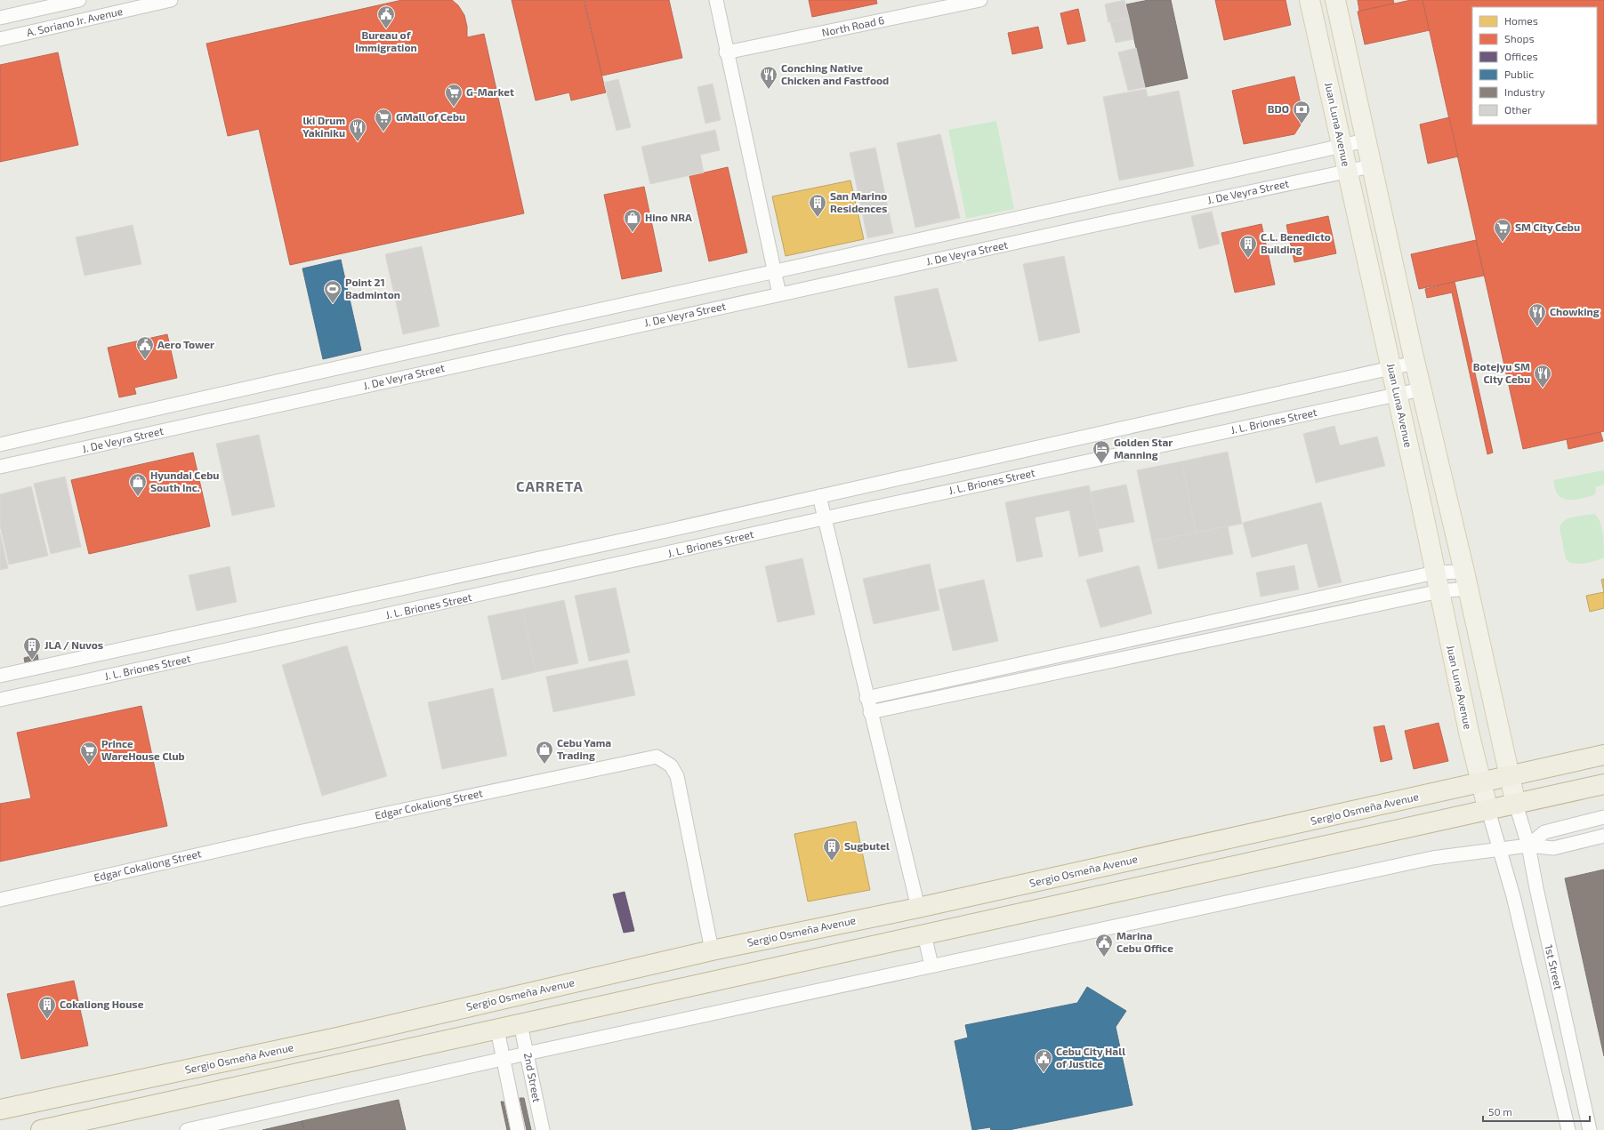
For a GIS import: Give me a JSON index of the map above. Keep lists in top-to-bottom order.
{
  "streets": {
    "highway": ["Sergio Osmeña Avenue"],
    "main road": ["Juan Luna Avenue"],
    "street": [
      "A. Soriano Jr. Avenue",
      "North Road 6",
      "J. De Veyra Street",
      "J. L. Briones Street",
      "Edgar Cokaliong Street",
      "1st Street",
      "2nd Street"
    ]
  },
  "crossings": [
    ["Juan Luna Avenue", "J. De Veyra Street"],
    ["Juan Luna Avenue", "J. L. Briones Street"],
    ["Juan Luna Avenue", "Sergio Osmeña Avenue"],
    ["Edgar Cokaliong Street", "Sergio Osmeña Avenue"]
  ],
  "districts": ["CARRETA"],
  "places": {
    "public building": [
      "Bureau of Immigration",
      "Aero Tower",
      "Marina Cebu Office",
      "Cebu City Hall of Justice"
    ],
    "restaurant": [
      "Conching Native Chicken and Fastfood",
      "lki Drum Yakiniku",
      "Chowking",
      "Botejyu SM City Cebu"
    ],
    "supermarket": [
      "G-Market",
      "GMall of Cebu",
      "SM City Cebu",
      "Prince WareHouse Club"
    ],
    "bank": ["BDO"],
    "building": [
      "San Marino Residences",
      "C.L. Benedicto Building",
      "JLA / Nuvos",
      "Sugbutel",
      "Cokaliong House"
    ],
    "shop": ["Hino NRA", "Hyundai Cebu South Inc.", "Cebu Yama Trading"],
    "sports": ["Point 21 Badminton"],
    "hotel": ["Golden Star Manning"]
  },
  "legend": [
    "Homes",
    "Shops",
    "Offices",
    "Public",
    "Industry",
    "Other"
  ],
  "scale_bar": "50 m"
}
